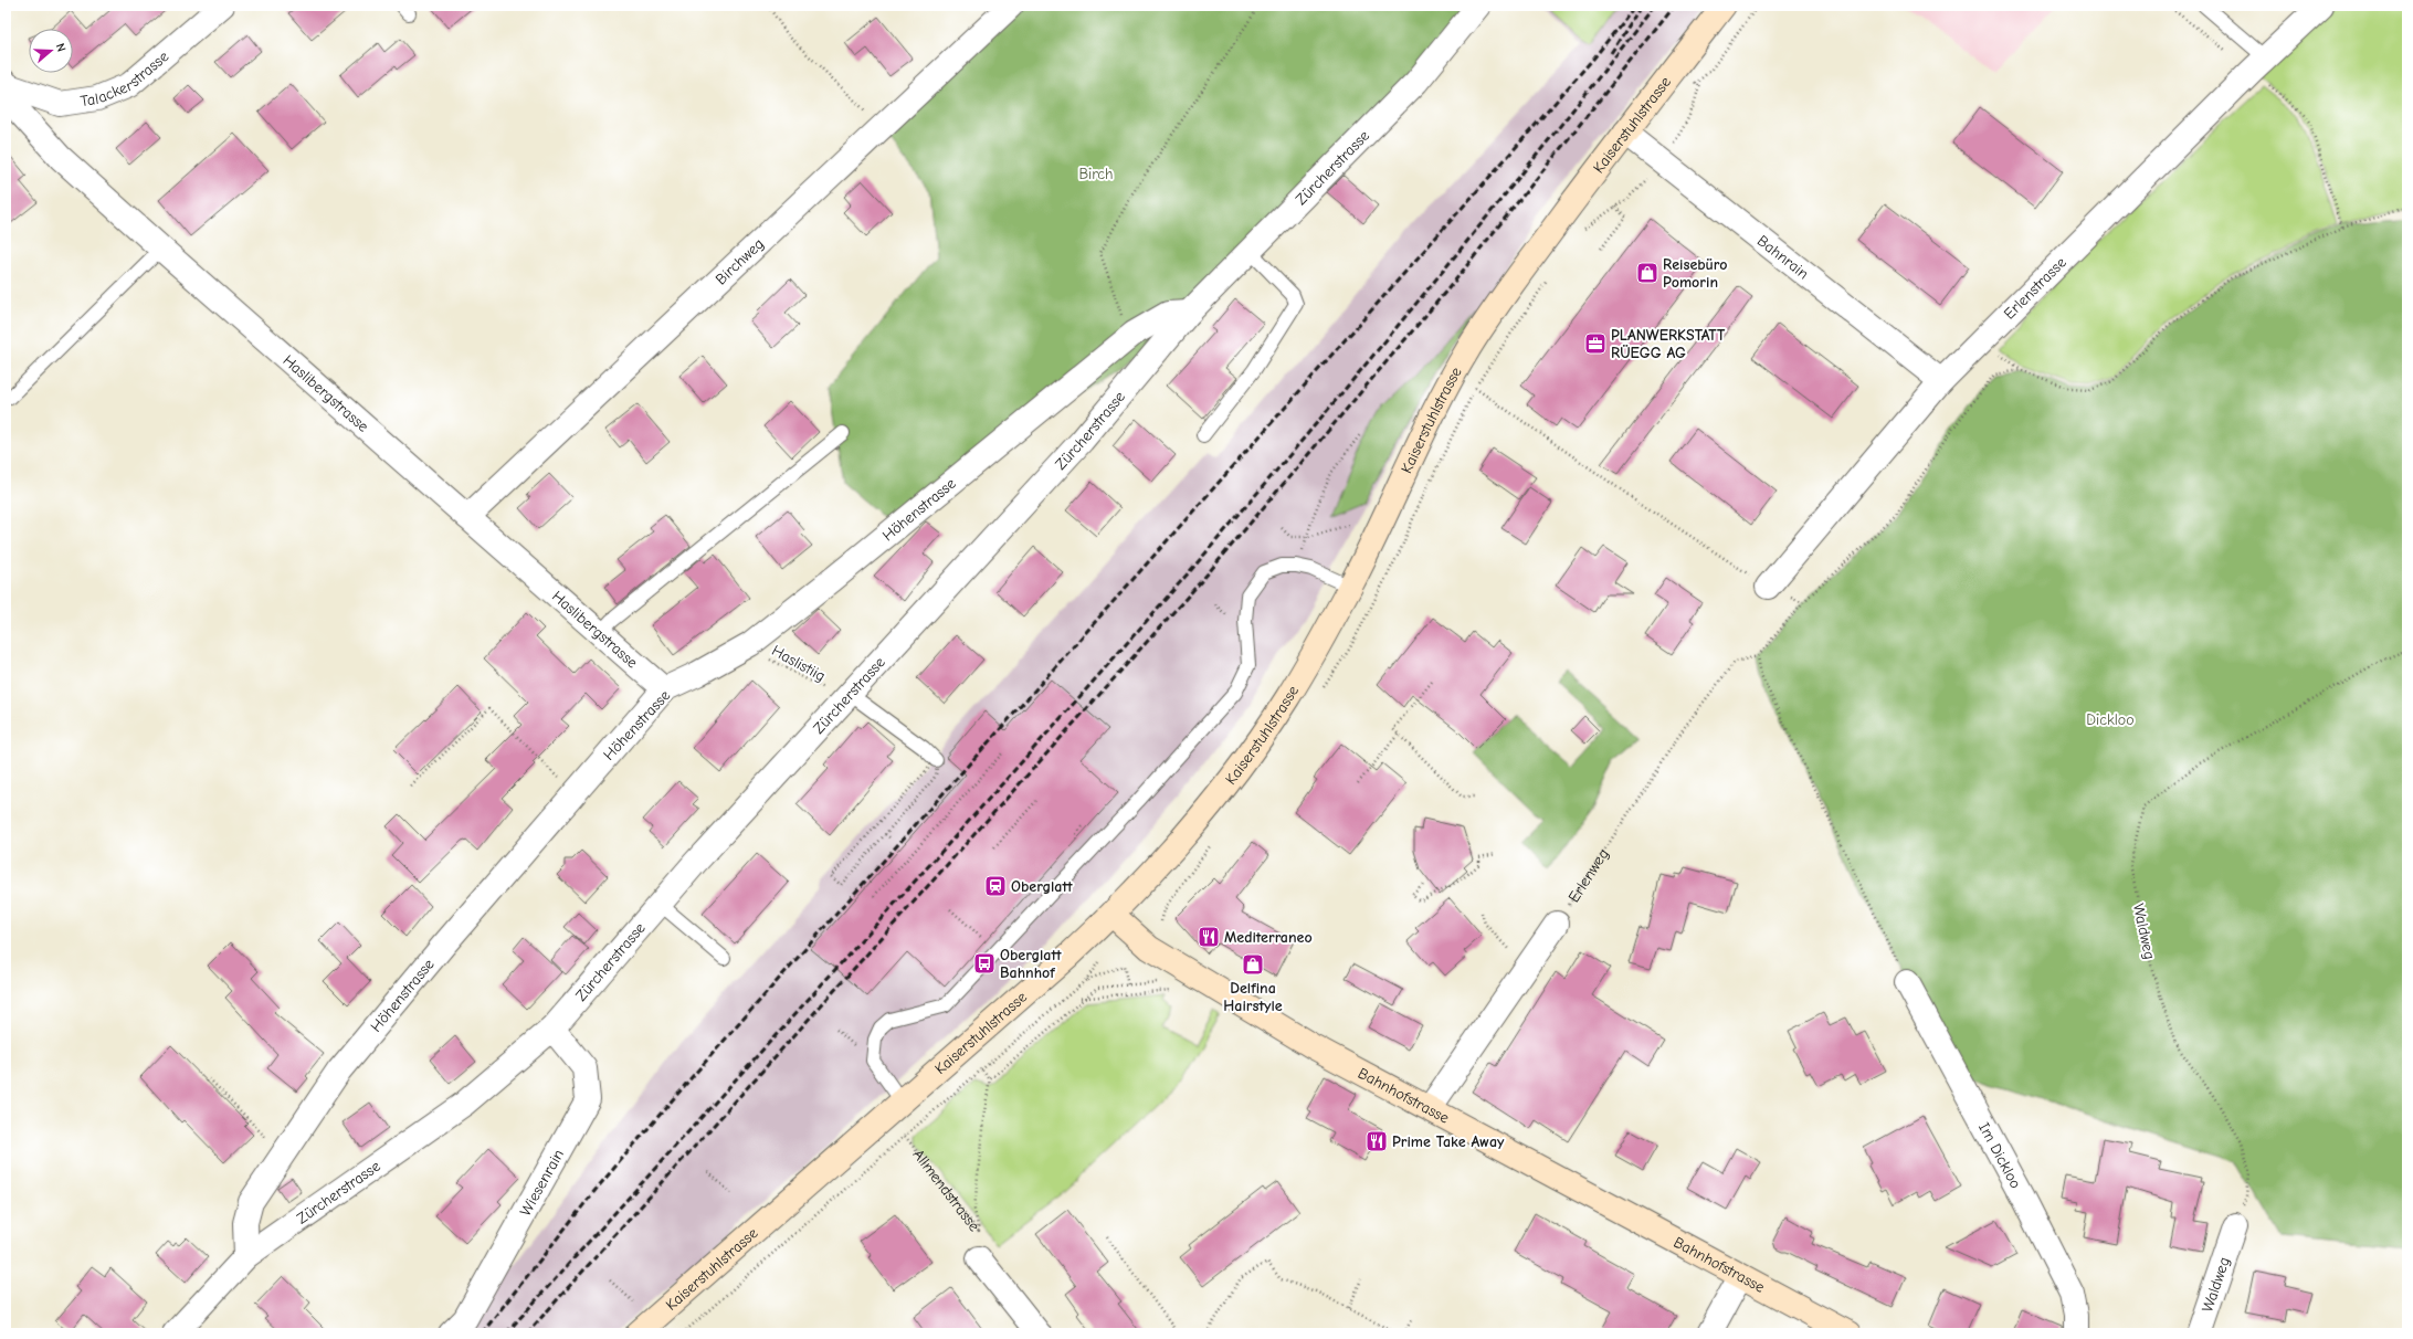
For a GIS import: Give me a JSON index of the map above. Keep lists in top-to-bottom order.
{
  "streets": {
    "main road": ["Kaiserstuhlstrasse", "Bahnhofstrasse"],
    "street": [
      "Talackerstrasse",
      "Zürcherstrasse",
      "Bahnrain",
      "Birchweg",
      "Erlenstrasse",
      "Haslibergstrasse",
      "Höhenstrasse",
      "Waldweg",
      "Im Dickloo",
      "Wiesenrain"
    ],
    "path": ["Haslistiig", "Erlenweg", "Allmendstrasse"]
  },
  "crossings": [
    ["Talackerstrasse", "Haslibergstrasse"],
    ["Kaiserstuhlstrasse", "Bahnrain"],
    ["Kaiserstuhlstrasse", "Bahnhofstrasse"],
    ["Zürcherstrasse", "Höhenstrasse"],
    ["Zürcherstrasse", "Wiesenrain"],
    ["Bahnrain", "Erlenstrasse"],
    ["Birchweg", "Haslibergstrasse"],
    ["Haslibergstrasse", "Höhenstrasse"]
  ],
  "parks": ["Birch", "Dickloo"],
  "places": {
    "shop": ["Reisebüro Pomorin", "Delfina Hairstyle"],
    "office": ["PLANWERKSTATT RÜEGG AG"],
    "station": ["Oberglatt"],
    "restaurant": ["Mediterraneo", "Prime Take Away"],
    "bus stop": ["Oberglatt Bahnhof"]
  },
  "north": "right"
}
